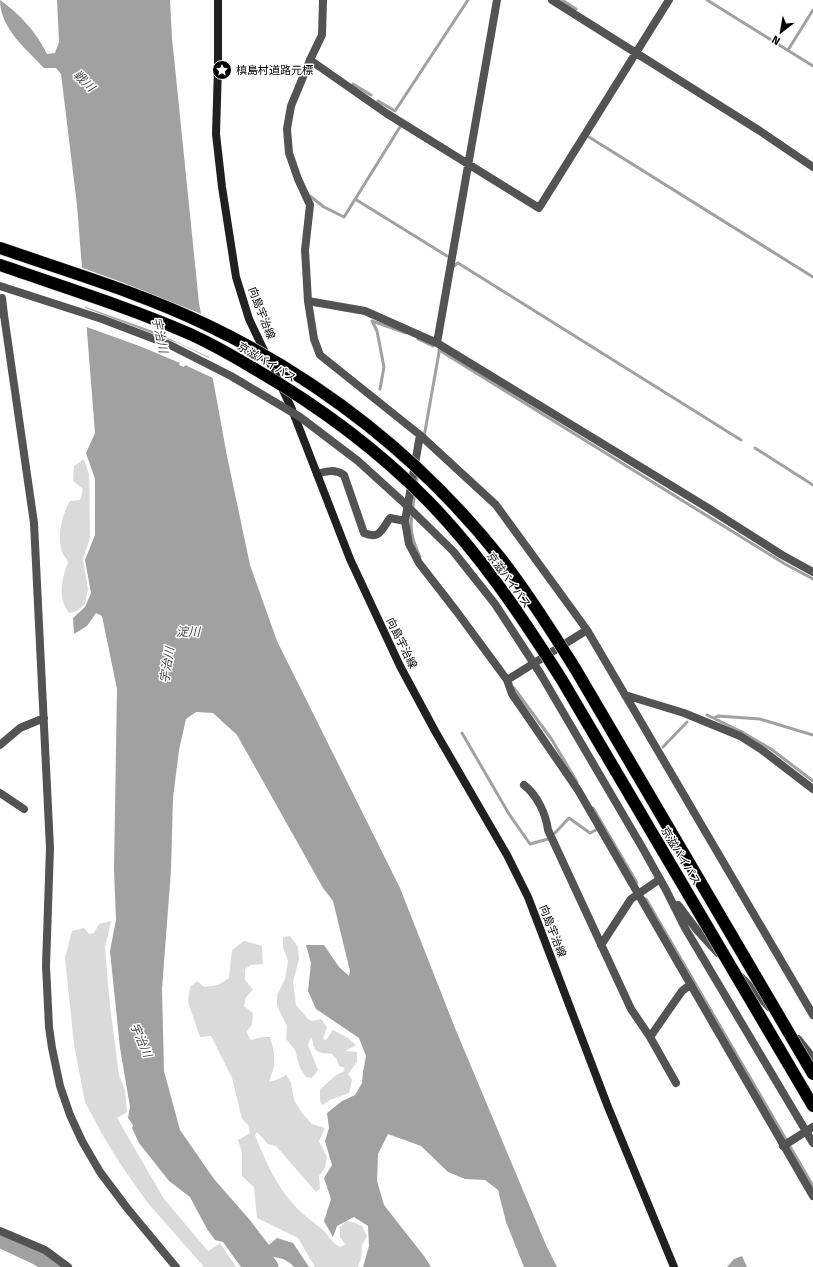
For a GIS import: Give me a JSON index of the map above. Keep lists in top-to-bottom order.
{
  "streets": {
    "highway": ["京滋バイパス"],
    "main road": ["向島宇治線"]
  },
  "water": ["戦川", "宇治川", "淀川"],
  "places": {
    "place": ["槙島村道路元標"]
  },
  "north": "bottom left"
}
